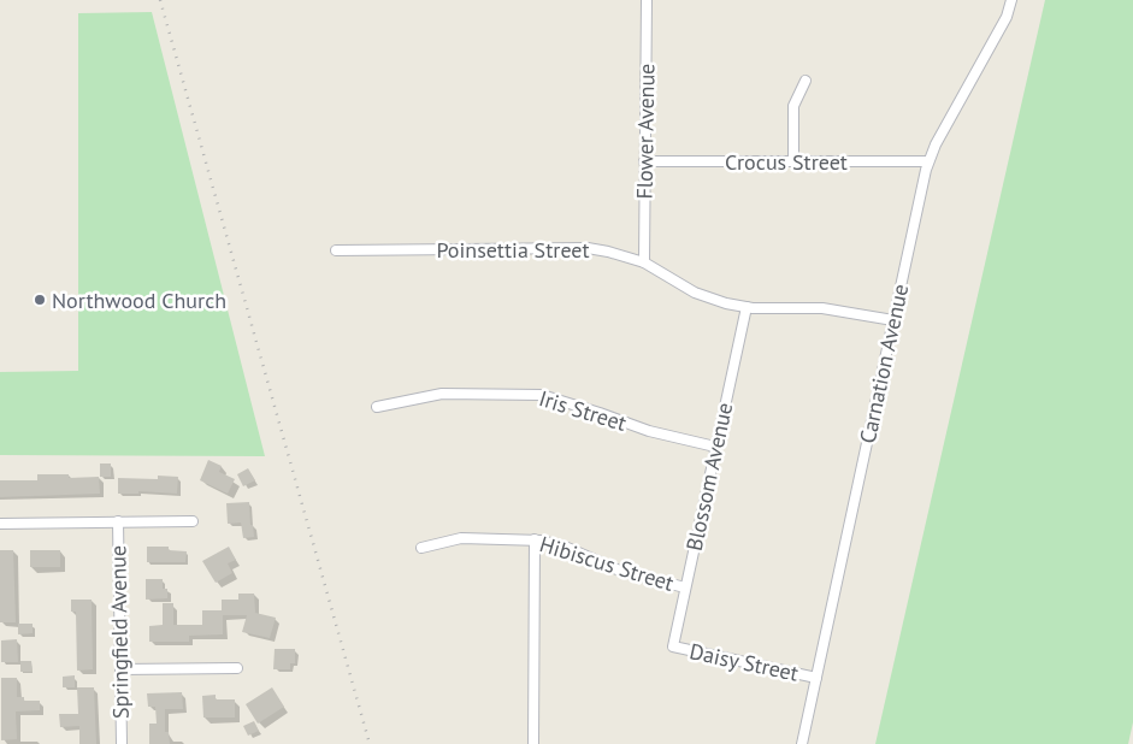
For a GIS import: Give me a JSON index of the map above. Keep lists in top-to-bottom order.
{
  "streets": {
    "street": [
      "Flower Avenue",
      "Crocus Street",
      "Poinsettia Street",
      "Carnation Avenue",
      "Iris Street",
      "Blossom Avenue",
      "Hibiscus Street",
      "Springfield Avenue",
      "Daisy Street"
    ]
  },
  "crossings": [
    ["Flower Avenue", "Crocus Street"],
    ["Flower Avenue", "Poinsettia Street"],
    ["Crocus Street", "Carnation Avenue"],
    ["Poinsettia Street", "Carnation Avenue"],
    ["Poinsettia Street", "Blossom Avenue"],
    ["Carnation Avenue", "Daisy Street"],
    ["Iris Street", "Blossom Avenue"],
    ["Blossom Avenue", "Hibiscus Street"],
    ["Blossom Avenue", "Daisy Street"]
  ],
  "places": ["Northwood Church"]
}
